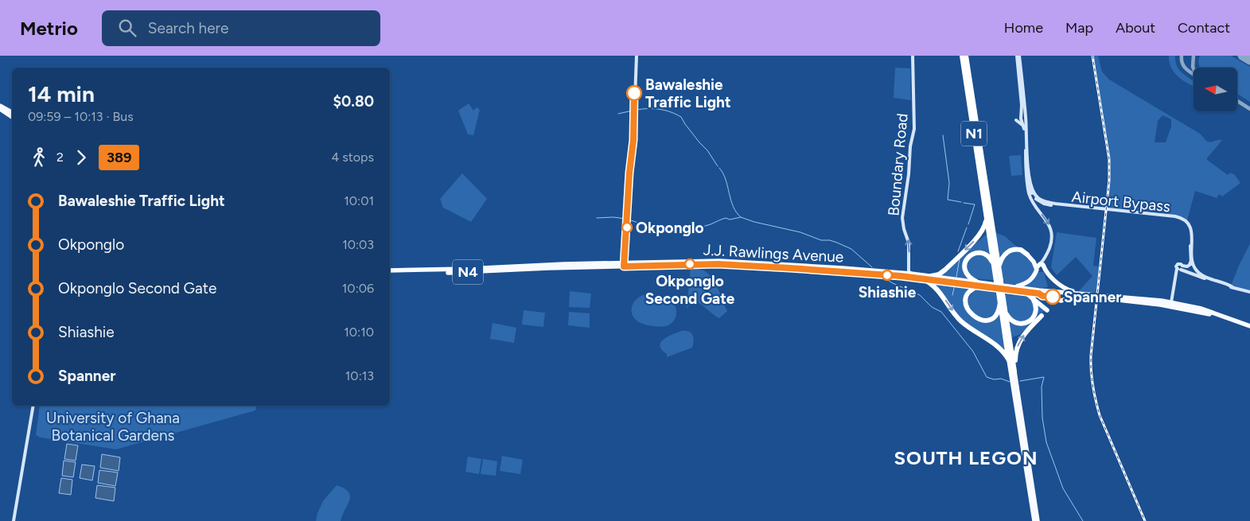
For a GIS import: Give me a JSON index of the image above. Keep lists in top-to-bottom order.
{
  "streets": {
    "highway": ["N1", "J.J. Rawlings Avenue", "N4"],
    "main road": ["Boundary Road", "Airport Bypass"]
  },
  "crossings": [
    ["Boundary Road", "J.J. Rawlings Avenue"]
  ],
  "one_way": ["Boundary Road"],
  "districts": ["SOUTH LEGON"],
  "parks": ["University of Ghana Botanical Gardens"],
  "places": [
    "Bawaleshie Traffic Light",
    "Okponglo",
    "Okponglo Second Gate",
    "Shiashie",
    "Spanner"
  ],
  "lines": ["bus line 389"],
  "north": "left",
  "page": {
    "header": "Metrio",
    "search": "Search here",
    "nav": [
      "Home",
      "Map",
      "About",
      "Contact"
    ],
    "heading": ["14 min", "09:59 – 10:13 · Bus", "$0.80"],
    "legs": ["2", "389", "4 stops"],
    "list": [
      {
        "name": "Bawaleshie Traffic Light",
        "value": "10:01"
      },
      {
        "name": "Okponglo",
        "value": "10:03"
      },
      {
        "name": "Okponglo Second Gate",
        "value": "10:06"
      },
      {
        "name": "Shiashie",
        "value": "10:10"
      },
      {
        "name": "Spanner",
        "value": "10:13"
      }
    ]
  }
}
